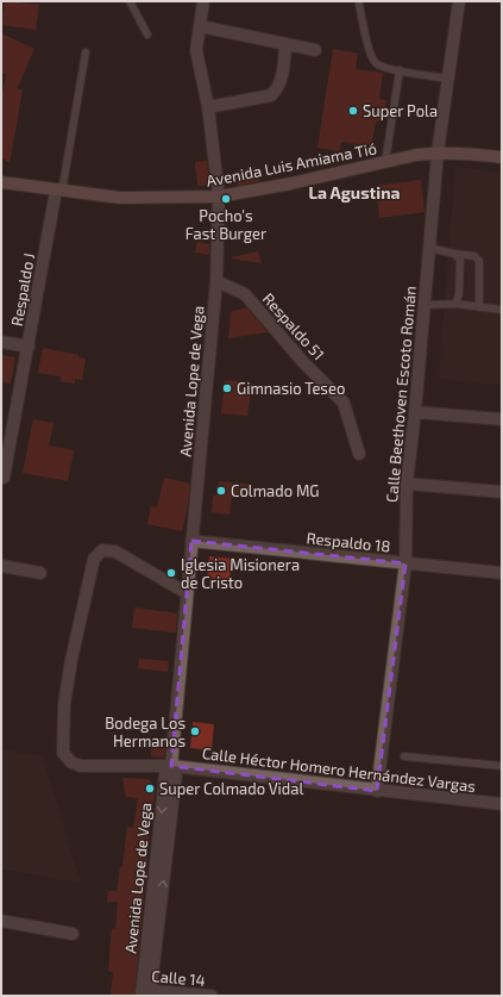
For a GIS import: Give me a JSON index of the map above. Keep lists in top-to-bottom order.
{
  "streets": {
    "main road": ["Avenida Luis Amiama Tió"],
    "street": [
      "Respaldo J",
      "Respaldo 51",
      "Avenida Lope de Vega",
      "Calle Beethoven Escoto Román",
      "Respaldo 18",
      "Calle Héctor Homero Hernández Vargas",
      "Calle 14"
    ]
  },
  "crossings": [
    ["Avenida Luis Amiama Tió", "Respaldo J"],
    ["Avenida Luis Amiama Tió", "Avenida Lope de Vega"],
    ["Avenida Luis Amiama Tió", "Calle Beethoven Escoto Román"],
    ["Respaldo 51", "Avenida Lope de Vega"],
    ["Avenida Lope de Vega", "Respaldo 18"],
    ["Avenida Lope de Vega", "Calle Héctor Homero Hernández Vargas"],
    ["Avenida Lope de Vega", "Calle 14"],
    ["Calle Beethoven Escoto Román", "Respaldo 18"],
    ["Calle Beethoven Escoto Román", "Calle Héctor Homero Hernández Vargas"]
  ],
  "districts": ["La Agustina"],
  "places": [
    "Super Pola",
    "Pocho's Fast Burger",
    "Gimnasio Teseo",
    "Colmado MG",
    "Iglesia Misionera de Cristo",
    "Bodega Los Hermanos",
    "Super Colmado Vidal"
  ]
}
